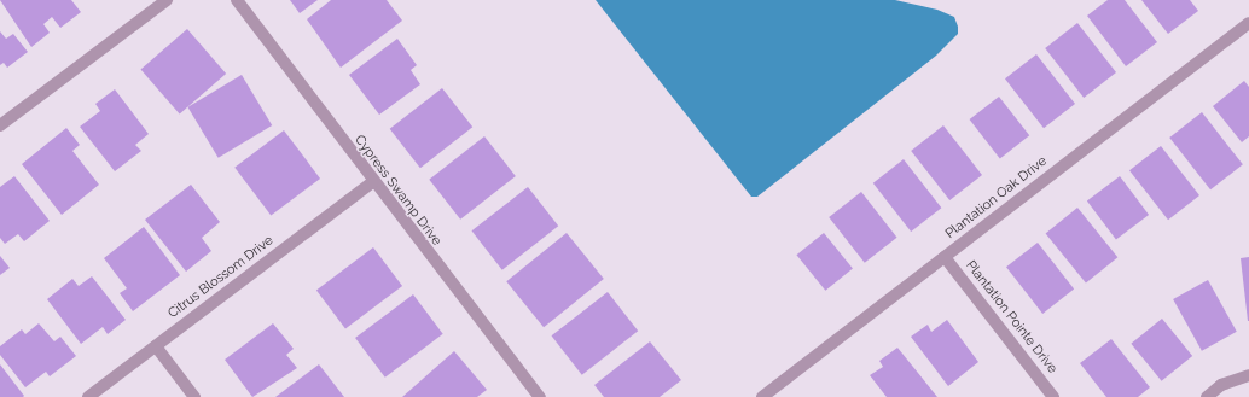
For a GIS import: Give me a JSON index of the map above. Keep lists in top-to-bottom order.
{
  "streets": {
    "street": [
      "Cypress Swamp Drive",
      "Plantation Oak Drive",
      "Citrus Blossom Drive",
      "Plantation Pointe Drive"
    ]
  },
  "crossings": [
    ["Cypress Swamp Drive", "Citrus Blossom Drive"],
    ["Plantation Oak Drive", "Plantation Pointe Drive"]
  ]
}
